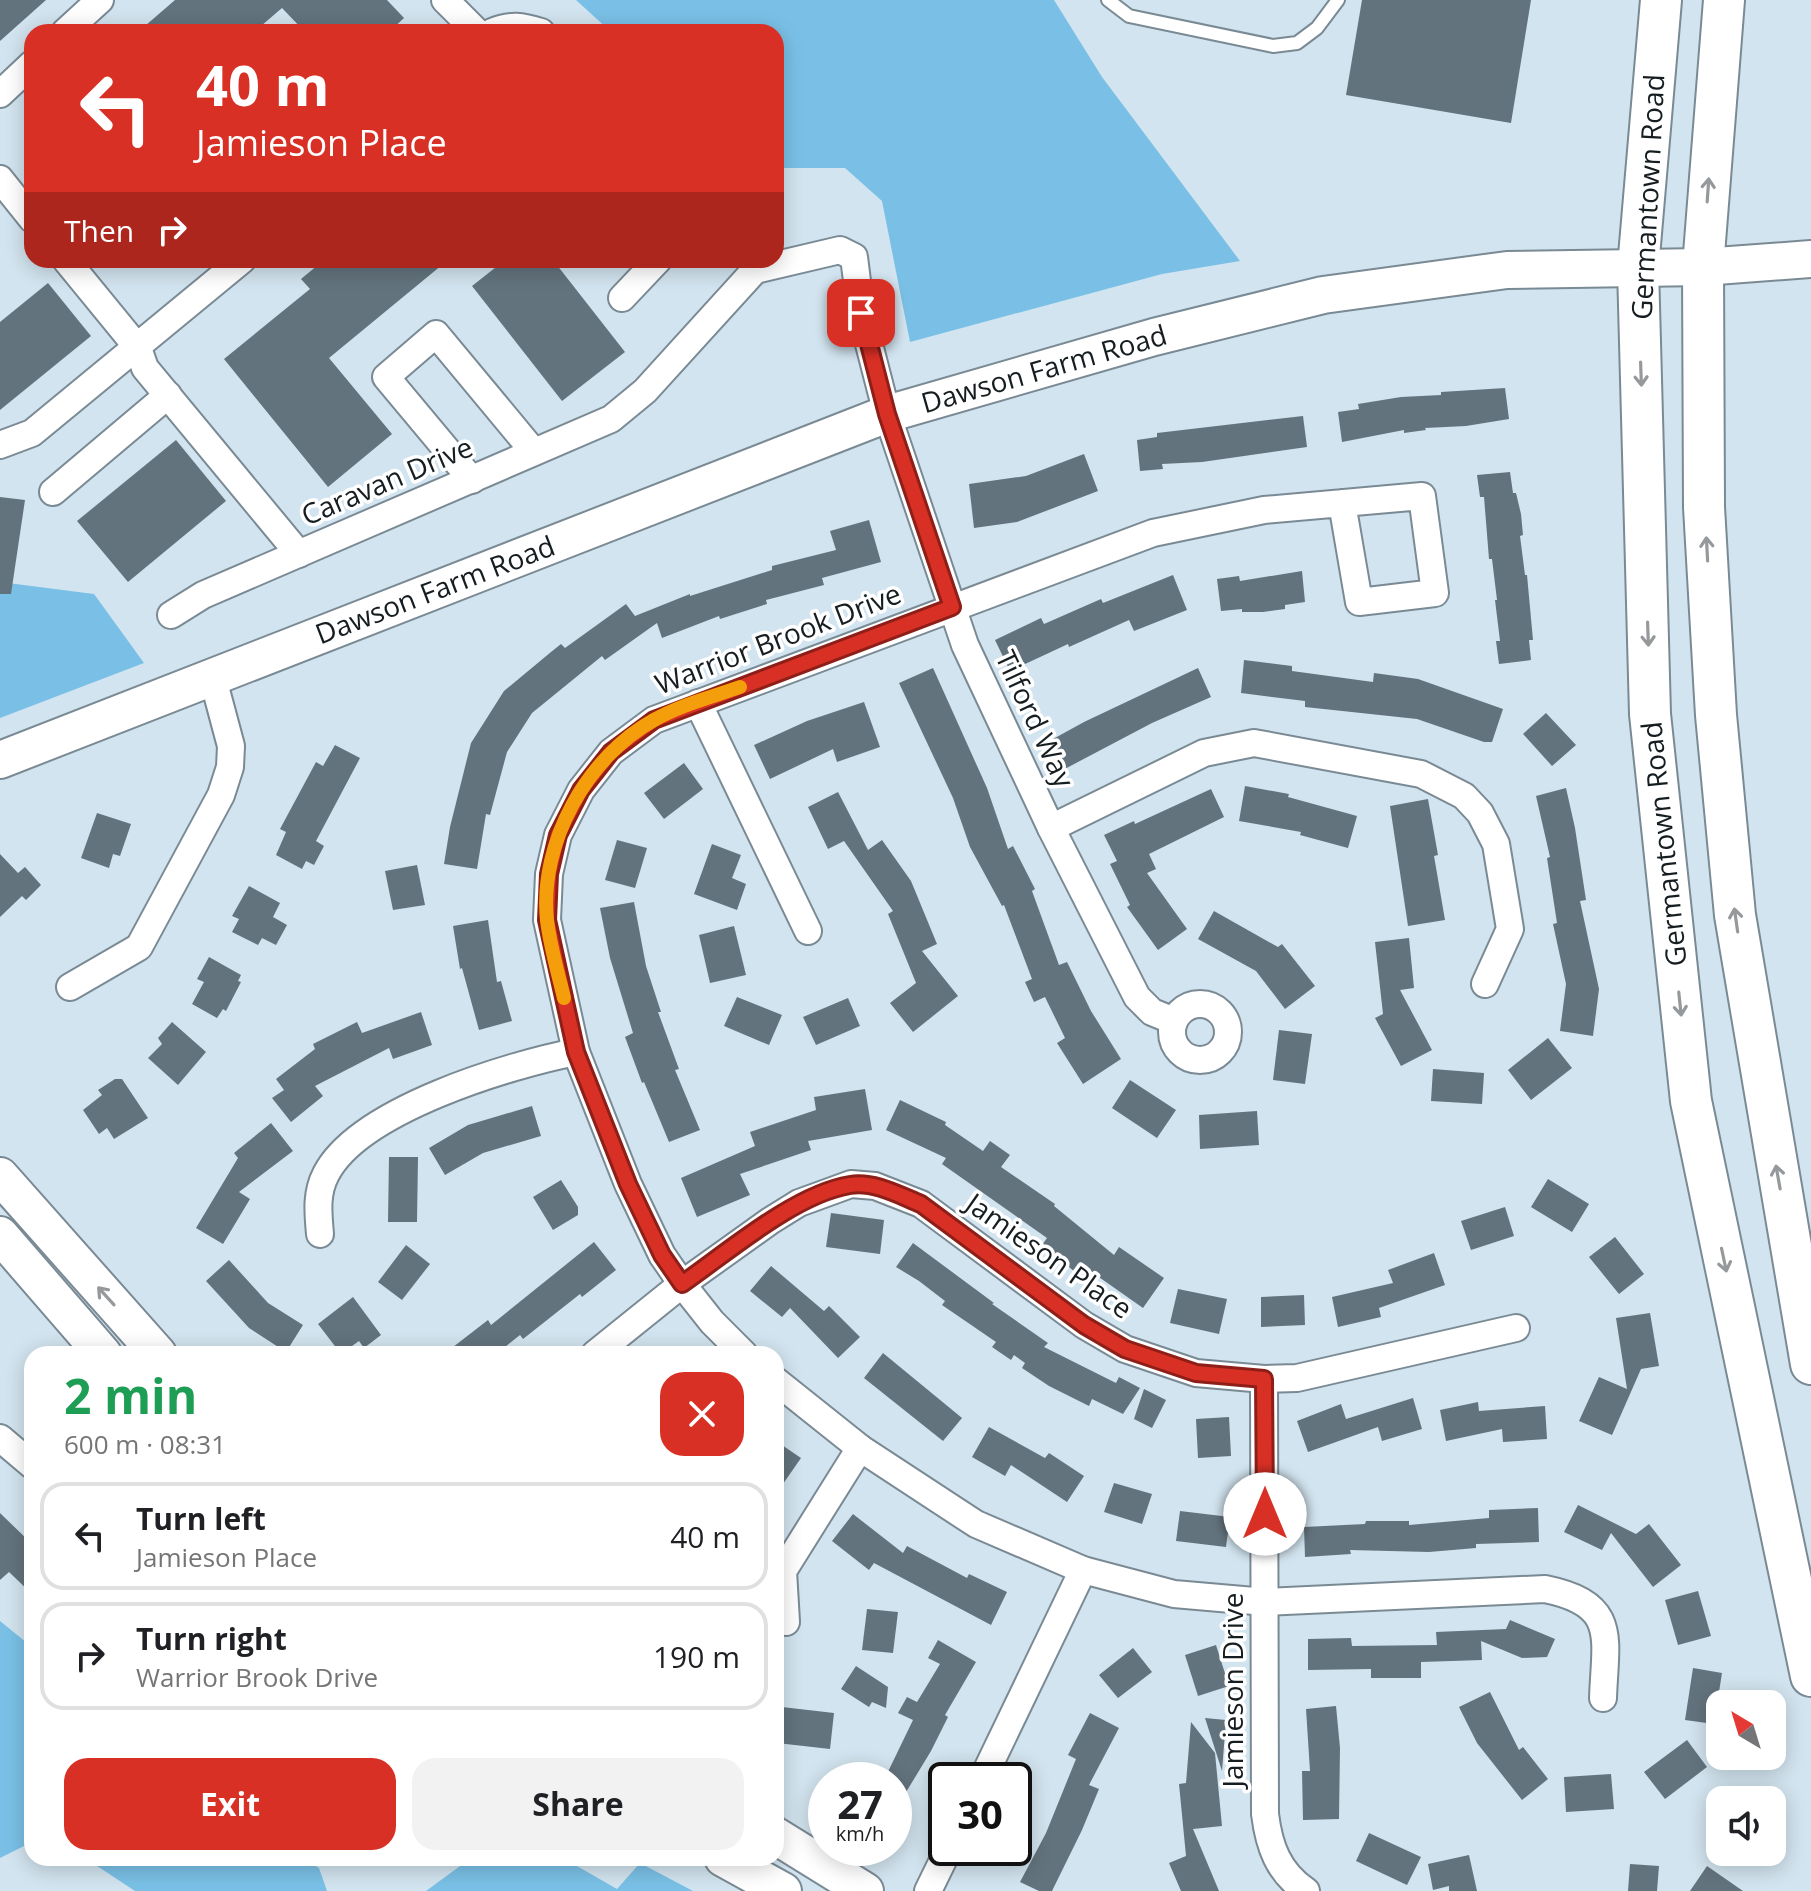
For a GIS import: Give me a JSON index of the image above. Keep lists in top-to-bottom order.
{
  "streets": {
    "main road": ["Germantown Road"],
    "street": [
      "Dawson Farm Road",
      "Caravan Drive",
      "Warrior Brook Drive",
      "Tilford Way",
      "Jamieson Place",
      "Jamieson Drive"
    ]
  },
  "crossings": [
    ["Germantown Road", "Dawson Farm Road"],
    ["Dawson Farm Road", "Caravan Drive"],
    ["Dawson Farm Road", "Tilford Way"],
    ["Caravan Drive", "Tilford Way"],
    ["Warrior Brook Drive", "Tilford Way"],
    ["Warrior Brook Drive", "Jamieson Place"],
    ["Jamieson Place", "Jamieson Drive"]
  ],
  "north": "top left",
  "page": {
    "turn": ["40 m", "Jamieson Place"],
    "then": "Then",
    "heading": ["2 min", "600 m · 08:31"],
    "list": [
      {
        "name": "Turn left",
        "note": "Jamieson Place",
        "value": "40 m"
      },
      {
        "name": "Turn right",
        "note": "Warrior Brook Drive",
        "value": "190 m"
      }
    ],
    "buttons": ["Exit", "Share"],
    "speed": "27 km/h",
    "limit": "30"
  }
}
